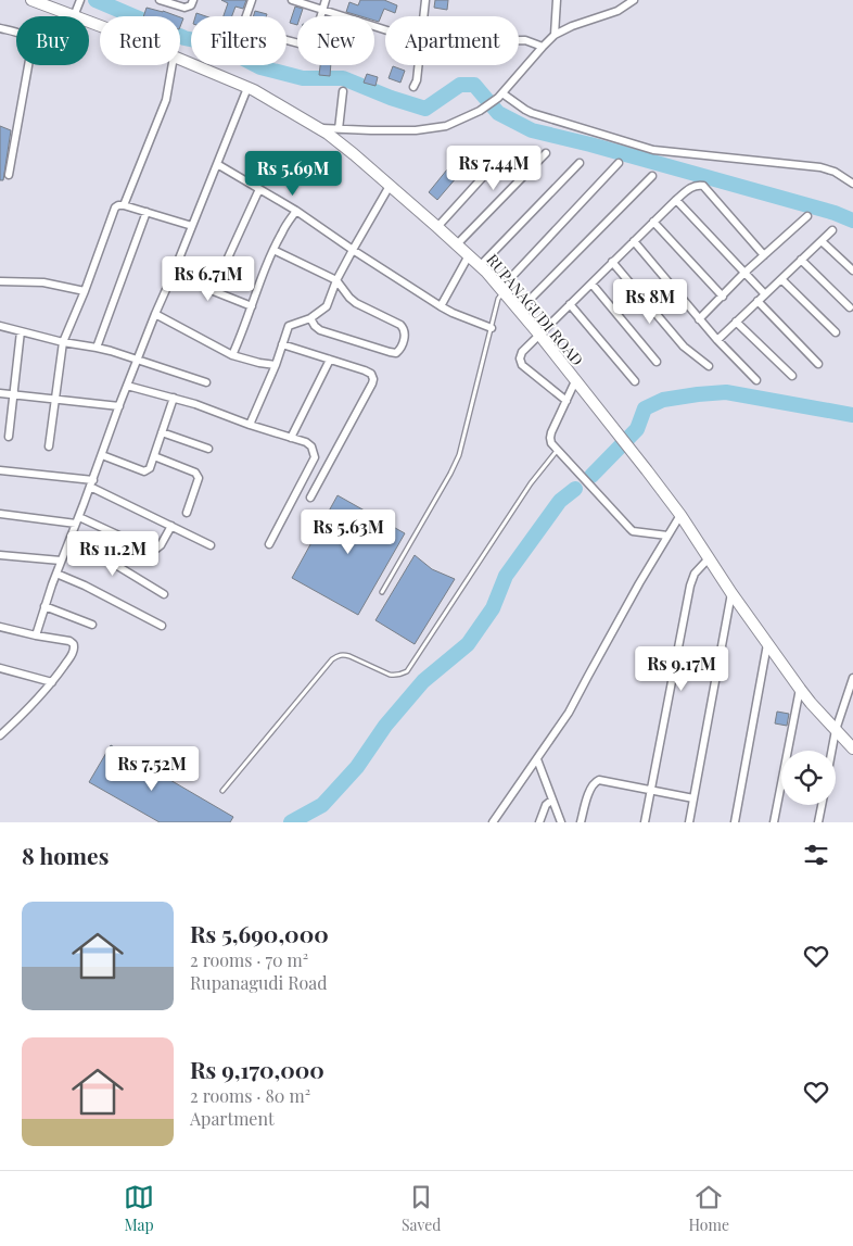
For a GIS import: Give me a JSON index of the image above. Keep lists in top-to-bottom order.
{
  "streets": {
    "main road": ["RUPANAGUDI ROAD"]
  },
  "page": {
    "chip": [
      "Buy",
      "Rent",
      "Filters",
      "New",
      "Apartment"
    ],
    "price": [
      "Rs 7.44M",
      "Rs 5.69M",
      "Rs 6.71M",
      "Rs 8M",
      "Rs 5.63M",
      "Rs 11.2M",
      "Rs 9.17M",
      "Rs 7.52M"
    ],
    "heading": "8 homes",
    "list": [
      {
        "name": "Rs 5,690,000",
        "note": "2 rooms · 70 m² · Rupanagudi Road"
      },
      {
        "name": "Rs 9,170,000",
        "note": "2 rooms · 80 m² · Apartment"
      }
    ],
    "tabs": ["Map", "Saved", "Home"]
  }
}
